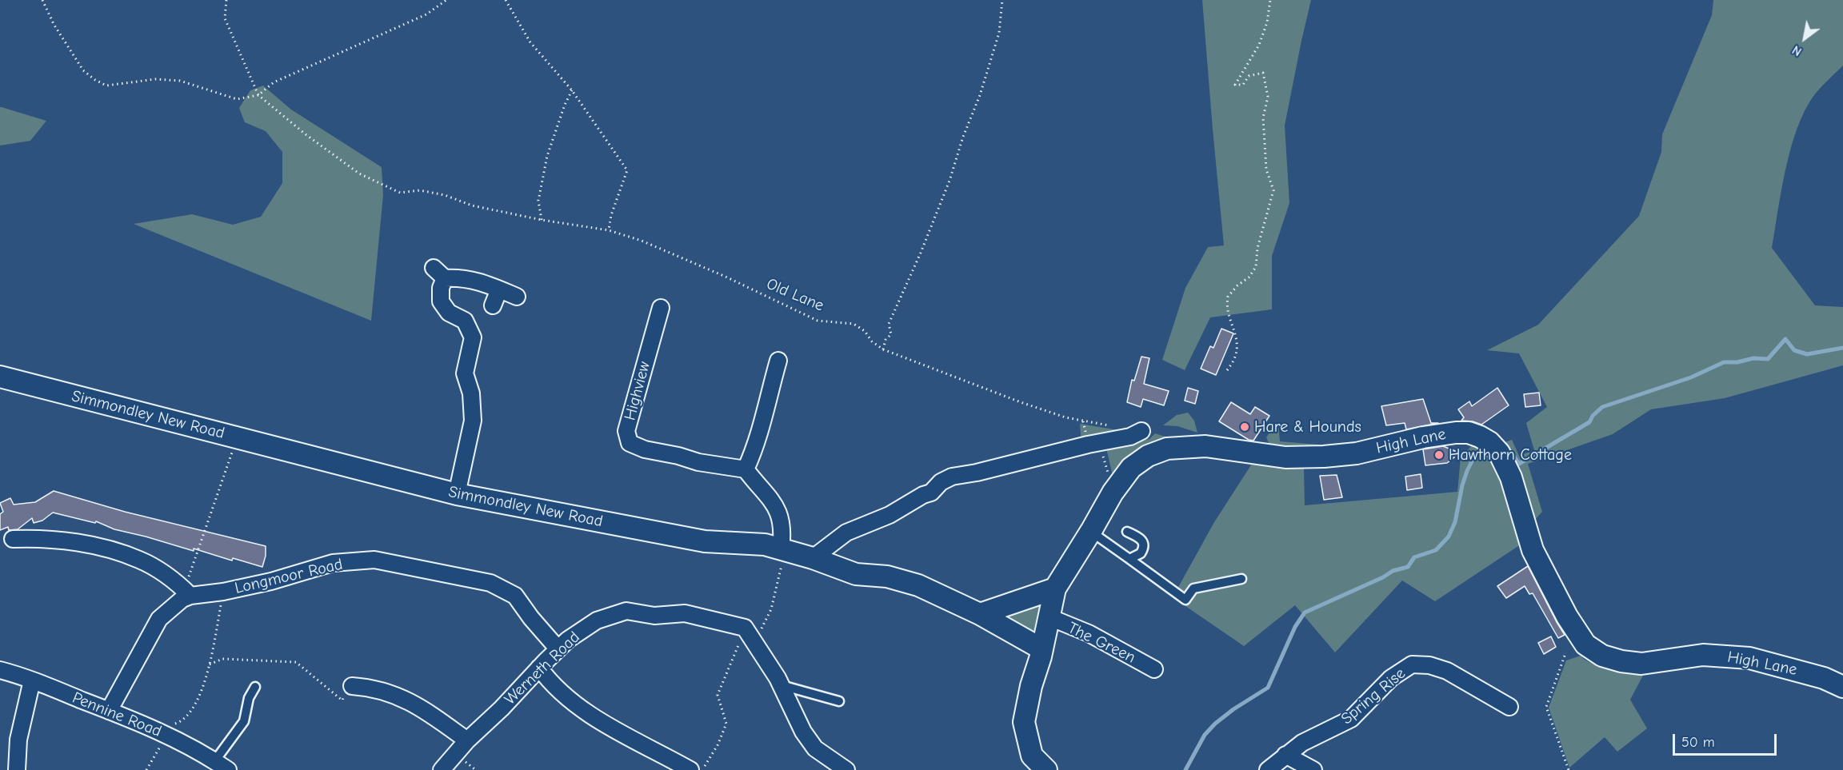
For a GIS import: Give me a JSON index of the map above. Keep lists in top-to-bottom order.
{
  "streets": {
    "street": [
      "Highview",
      "Simmondley New Road",
      "High Lane",
      "Longmoor Road",
      "The Green",
      "Werneth Road",
      "Spring Rise",
      "Pennine Road"
    ],
    "path": ["Old Lane"]
  },
  "crossings": [
    ["Longmoor Road", "Werneth Road"],
    ["Longmoor Road", "Pennine Road"]
  ],
  "places": ["Hare & Hounds", "Hawthorn Cottage"],
  "scale_bar": "50 m",
  "north": "bottom left"
}
